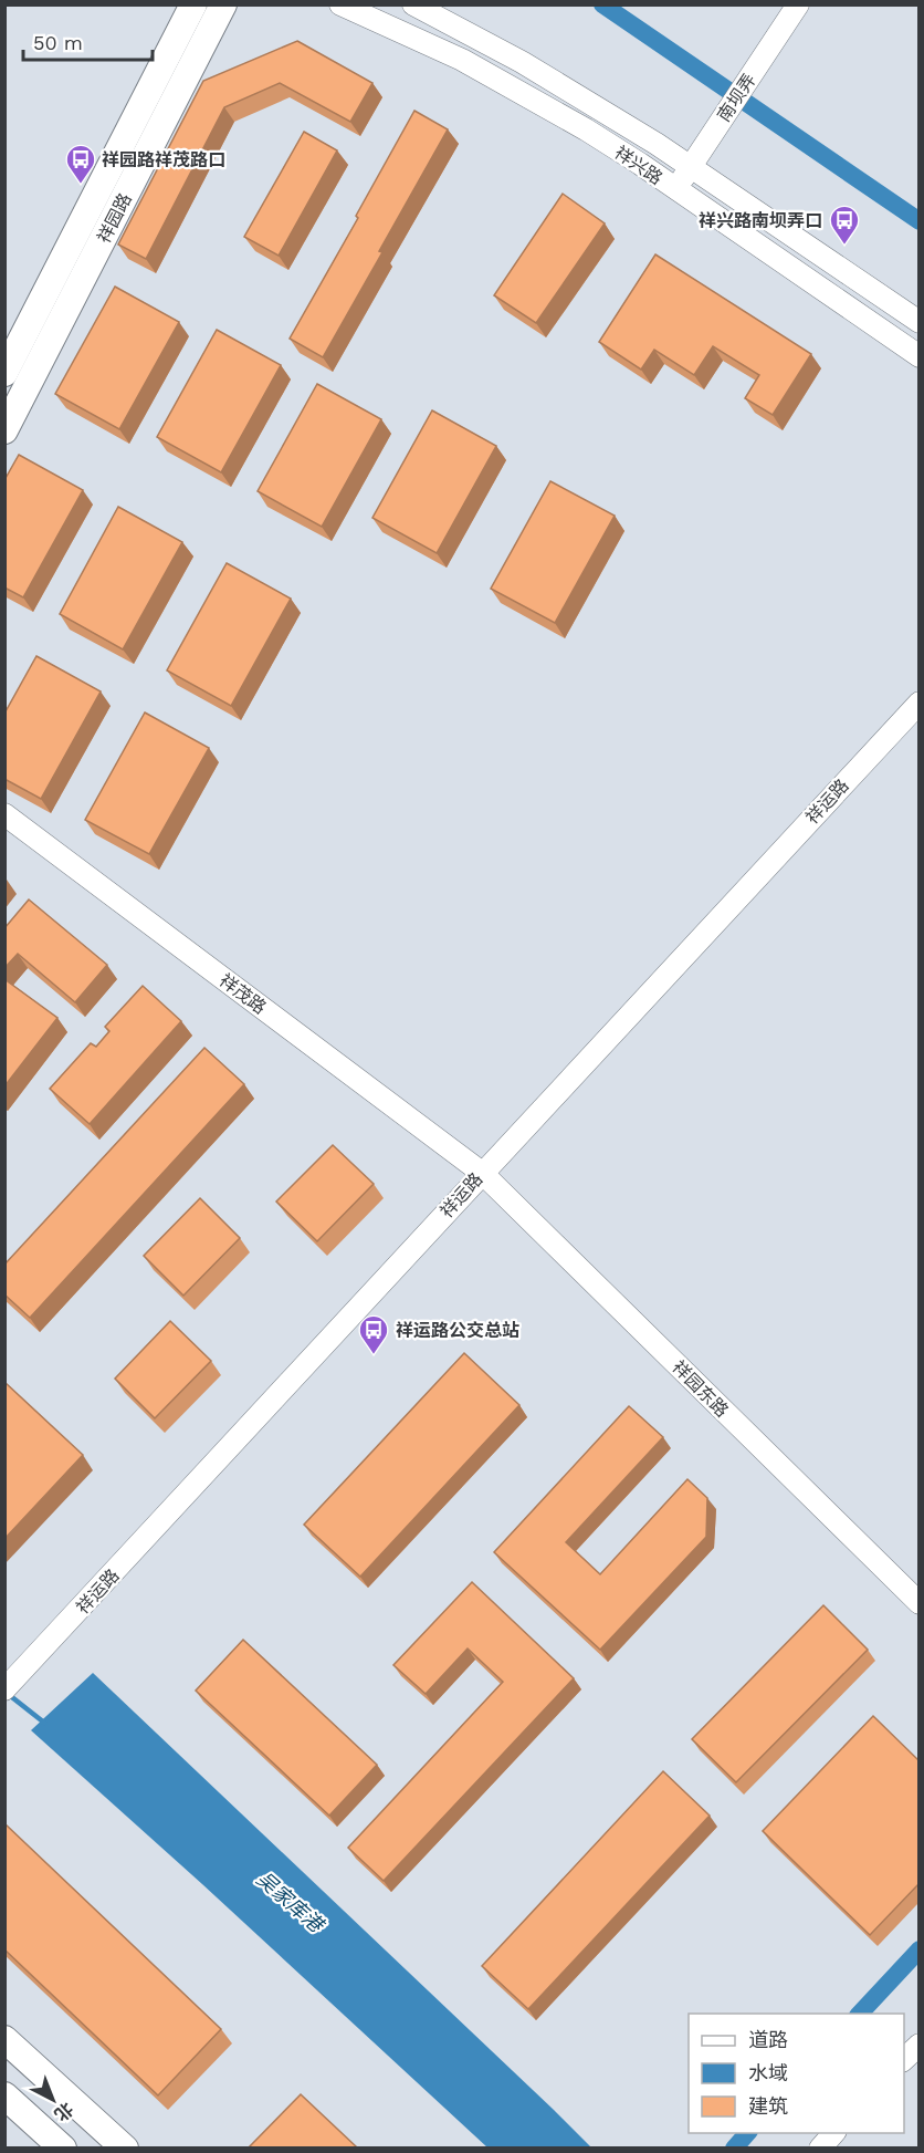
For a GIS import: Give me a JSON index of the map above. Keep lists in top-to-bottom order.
{
  "streets": {
    "main road": ["祥园路"],
    "street": [
      "南坝弄",
      "祥兴路",
      "祥运路",
      "祥茂路",
      "祥园东路"
    ]
  },
  "crossings": [
    ["南坝弄", "祥兴路"],
    ["祥运路", "祥茂路"],
    ["祥运路", "祥园东路"],
    ["祥茂路", "祥园东路"]
  ],
  "water": ["吴家库港"],
  "places": {
    "bus stop": ["祥园路祥茂路口", "祥兴路南坝弄口", "祥运路公交总站"]
  },
  "legend": ["道路", "水域", "建筑"],
  "scale_bar": "50 m",
  "north": "bottom right"
}
